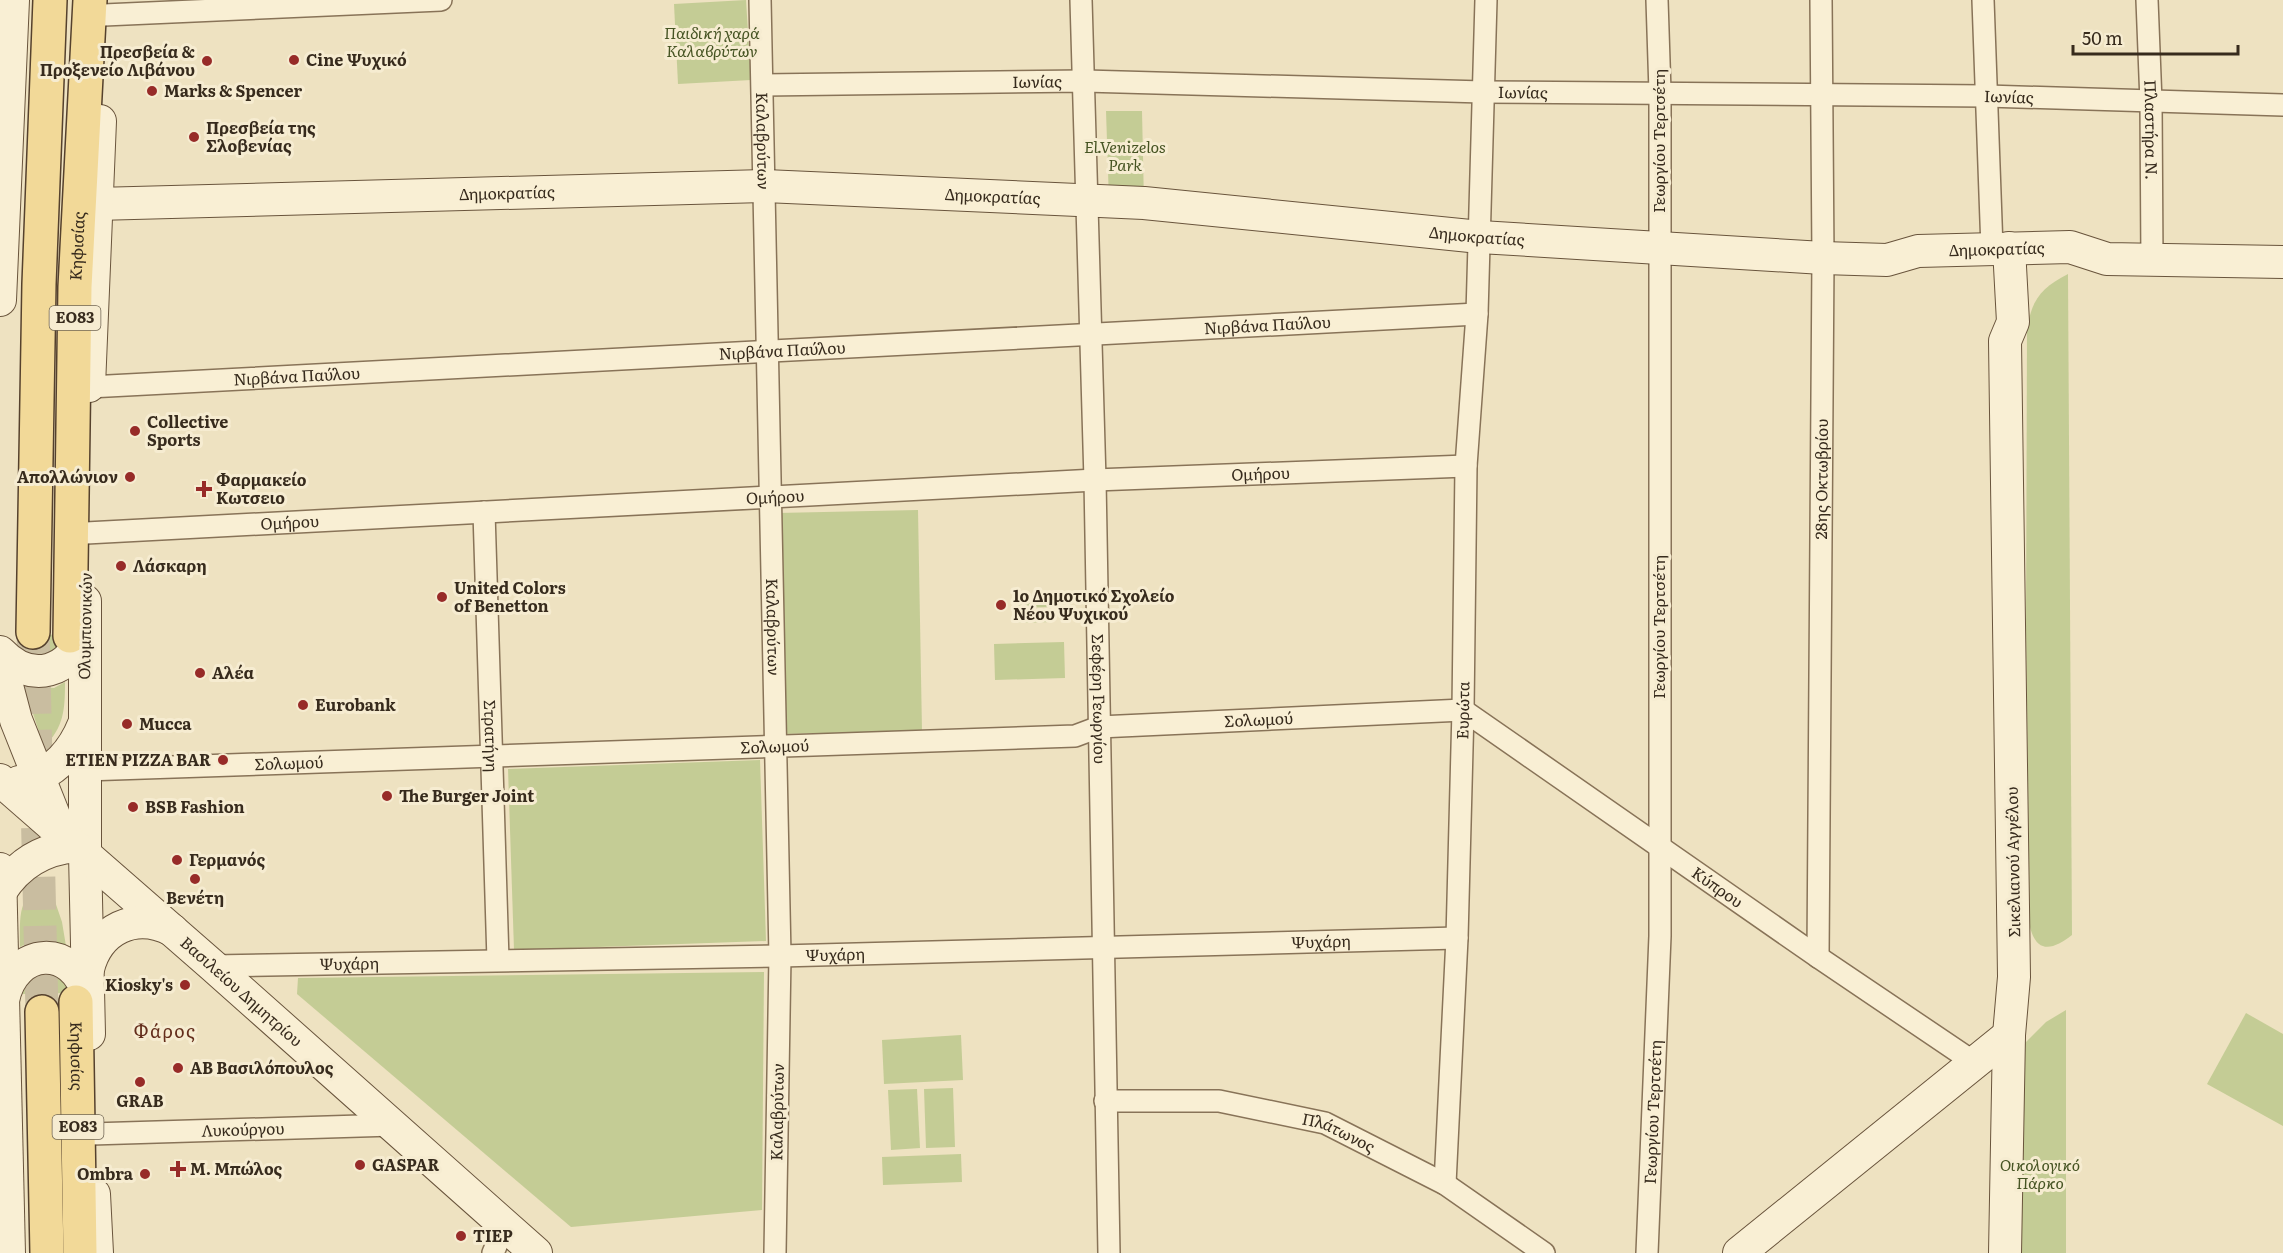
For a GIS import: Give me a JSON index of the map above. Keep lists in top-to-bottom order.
{
  "streets": {
    "main road": ["Κηφισίας", "ΕΟ83"],
    "street": [
      "Ιωνίας",
      "Πλαστήρα Ν.",
      "Καλαβρύτων",
      "Γεωργίου Τερτσέτη",
      "Δημοκρατίας",
      "Νιρβάνα Παύλου",
      "Ομήρου",
      "28ης Οκτωβρίου",
      "Ολυμπιονικών",
      "Σεφέρη Γεωργίου",
      "Ευρώτα",
      "Σολωμού",
      "Στρατήγη",
      "Σικελιανού Αγγέλου",
      "Κύπρου",
      "Ψυχάρη",
      "Βασιλείου Δημητρίου",
      "Λυκούργου",
      "Πλάτωνος"
    ]
  },
  "crossings": [
    ["Ιωνίας", "Πλαστήρα Ν."],
    ["Ιωνίας", "Καλαβρύτων"],
    ["Ιωνίας", "Γεωργίου Τερτσέτη"],
    ["Ιωνίας", "28ης Οκτωβρίου"],
    ["Ιωνίας", "Σεφέρη Γεωργίου"],
    ["Ιωνίας", "Ευρώτα"],
    ["Πλαστήρα Ν.", "Δημοκρατίας"],
    ["Καλαβρύτων", "Δημοκρατίας"],
    ["Καλαβρύτων", "Νιρβάνα Παύλου"],
    ["Καλαβρύτων", "Ομήρου"],
    ["Καλαβρύτων", "Σολωμού"],
    ["Καλαβρύτων", "Ψυχάρη"],
    ["Γεωργίου Τερτσέτη", "Δημοκρατίας"],
    ["Γεωργίου Τερτσέτη", "Κύπρου"],
    ["Δημοκρατίας", "28ης Οκτωβρίου"],
    ["Δημοκρατίας", "Ολυμπιονικών"],
    ["Δημοκρατίας", "Σεφέρη Γεωργίου"],
    ["Δημοκρατίας", "Ευρώτα"],
    ["Δημοκρατίας", "Σικελιανού Αγγέλου"],
    ["Κηφισίας", "Ολυμπιονικών"],
    ["Νιρβάνα Παύλου", "Ολυμπιονικών"],
    ["Νιρβάνα Παύλου", "Σεφέρη Γεωργίου"],
    ["Νιρβάνα Παύλου", "Ευρώτα"],
    ["Ομήρου", "Ολυμπιονικών"],
    ["Ομήρου", "Σεφέρη Γεωργίου"],
    ["Ομήρου", "Ευρώτα"],
    ["Ομήρου", "Στρατήγη"],
    ["28ης Οκτωβρίου", "Κύπρου"],
    ["Ολυμπιονικών", "Σολωμού"],
    ["Ολυμπιονικών", "Βασιλείου Δημητρίου"],
    ["Ολυμπιονικών", "Λυκούργου"],
    ["Σεφέρη Γεωργίου", "Σολωμού"],
    ["Σεφέρη Γεωργίου", "Ψυχάρη"],
    ["Σεφέρη Γεωργίου", "Πλάτωνος"],
    ["Ευρώτα", "Σολωμού"],
    ["Ευρώτα", "Κύπρου"],
    ["Ευρώτα", "Ψυχάρη"],
    ["Ευρώτα", "Πλάτωνος"],
    ["Σολωμού", "Στρατήγη"],
    ["Σολωμού", "Κύπρου"],
    ["Στρατήγη", "Ψυχάρη"],
    ["Ψυχάρη", "Βασιλείου Δημητρίου"],
    ["Βασιλείου Δημητρίου", "Λυκούργου"]
  ],
  "districts": ["Φάρος"],
  "parks": ["Παιδική χαρά Καλαβρύτων", "El.Venizelos Park", "Οικολογικό Πάρκο"],
  "places": {
    "other": [
      "Cine Ψυχικό",
      "Πρεσβεία & Προξενείο Λιβάνου",
      "Marks & Spencer",
      "Πρεσβεία της Σλοβενίας",
      "Collective Sports",
      "Απολλώνιον",
      "Λάσκαρη",
      "United Colors of Benetton",
      "1ο Δημοτικό Σχολείο Νέου Ψυχικού",
      "Αλέα",
      "Eurobank",
      "Mucca",
      "ETIEN PIZZA BAR",
      "The Burger Joint",
      "BSB Fashion",
      "Γερμανός",
      "Βενέτη",
      "Kiosky's",
      "ΑΒ Βασιλόπουλος",
      "GRAB",
      "GASPAR",
      "Ombra",
      "ΤΙΕΡ"
    ],
    "health": ["Φαρμακείο Κωτσειο", "Μ. Μπώλος"]
  },
  "scale_bar": "50 m"
}
